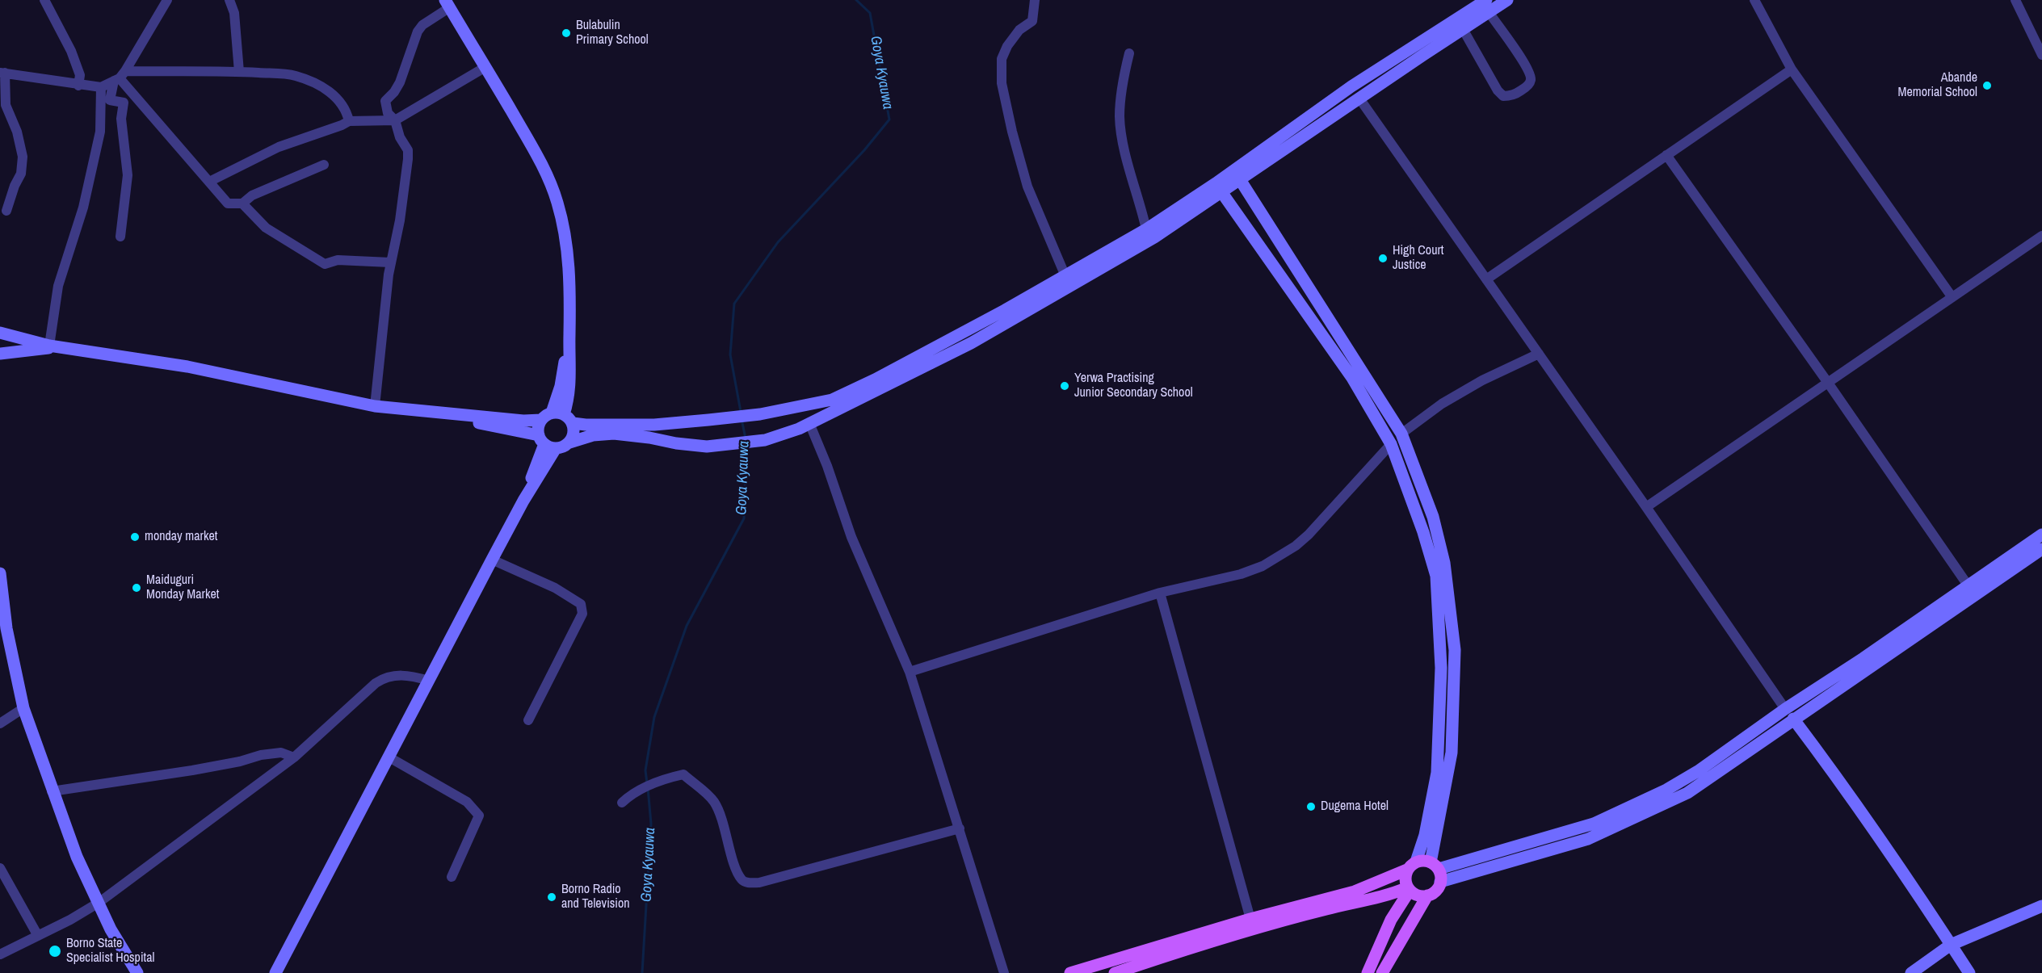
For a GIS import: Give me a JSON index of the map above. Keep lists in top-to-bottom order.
{
  "water": ["Goya Kyauwa"],
  "places": [
    "Bulabulin Primary School",
    "Abande Memorial School",
    "High Court Justice",
    "Yerwa Practising Junior Secondary School",
    "monday market",
    "Maiduguri Monday Market",
    "Dugema Hotel",
    "Borno Radio and Television",
    "Borno State Specialist Hospital"
  ]
}
